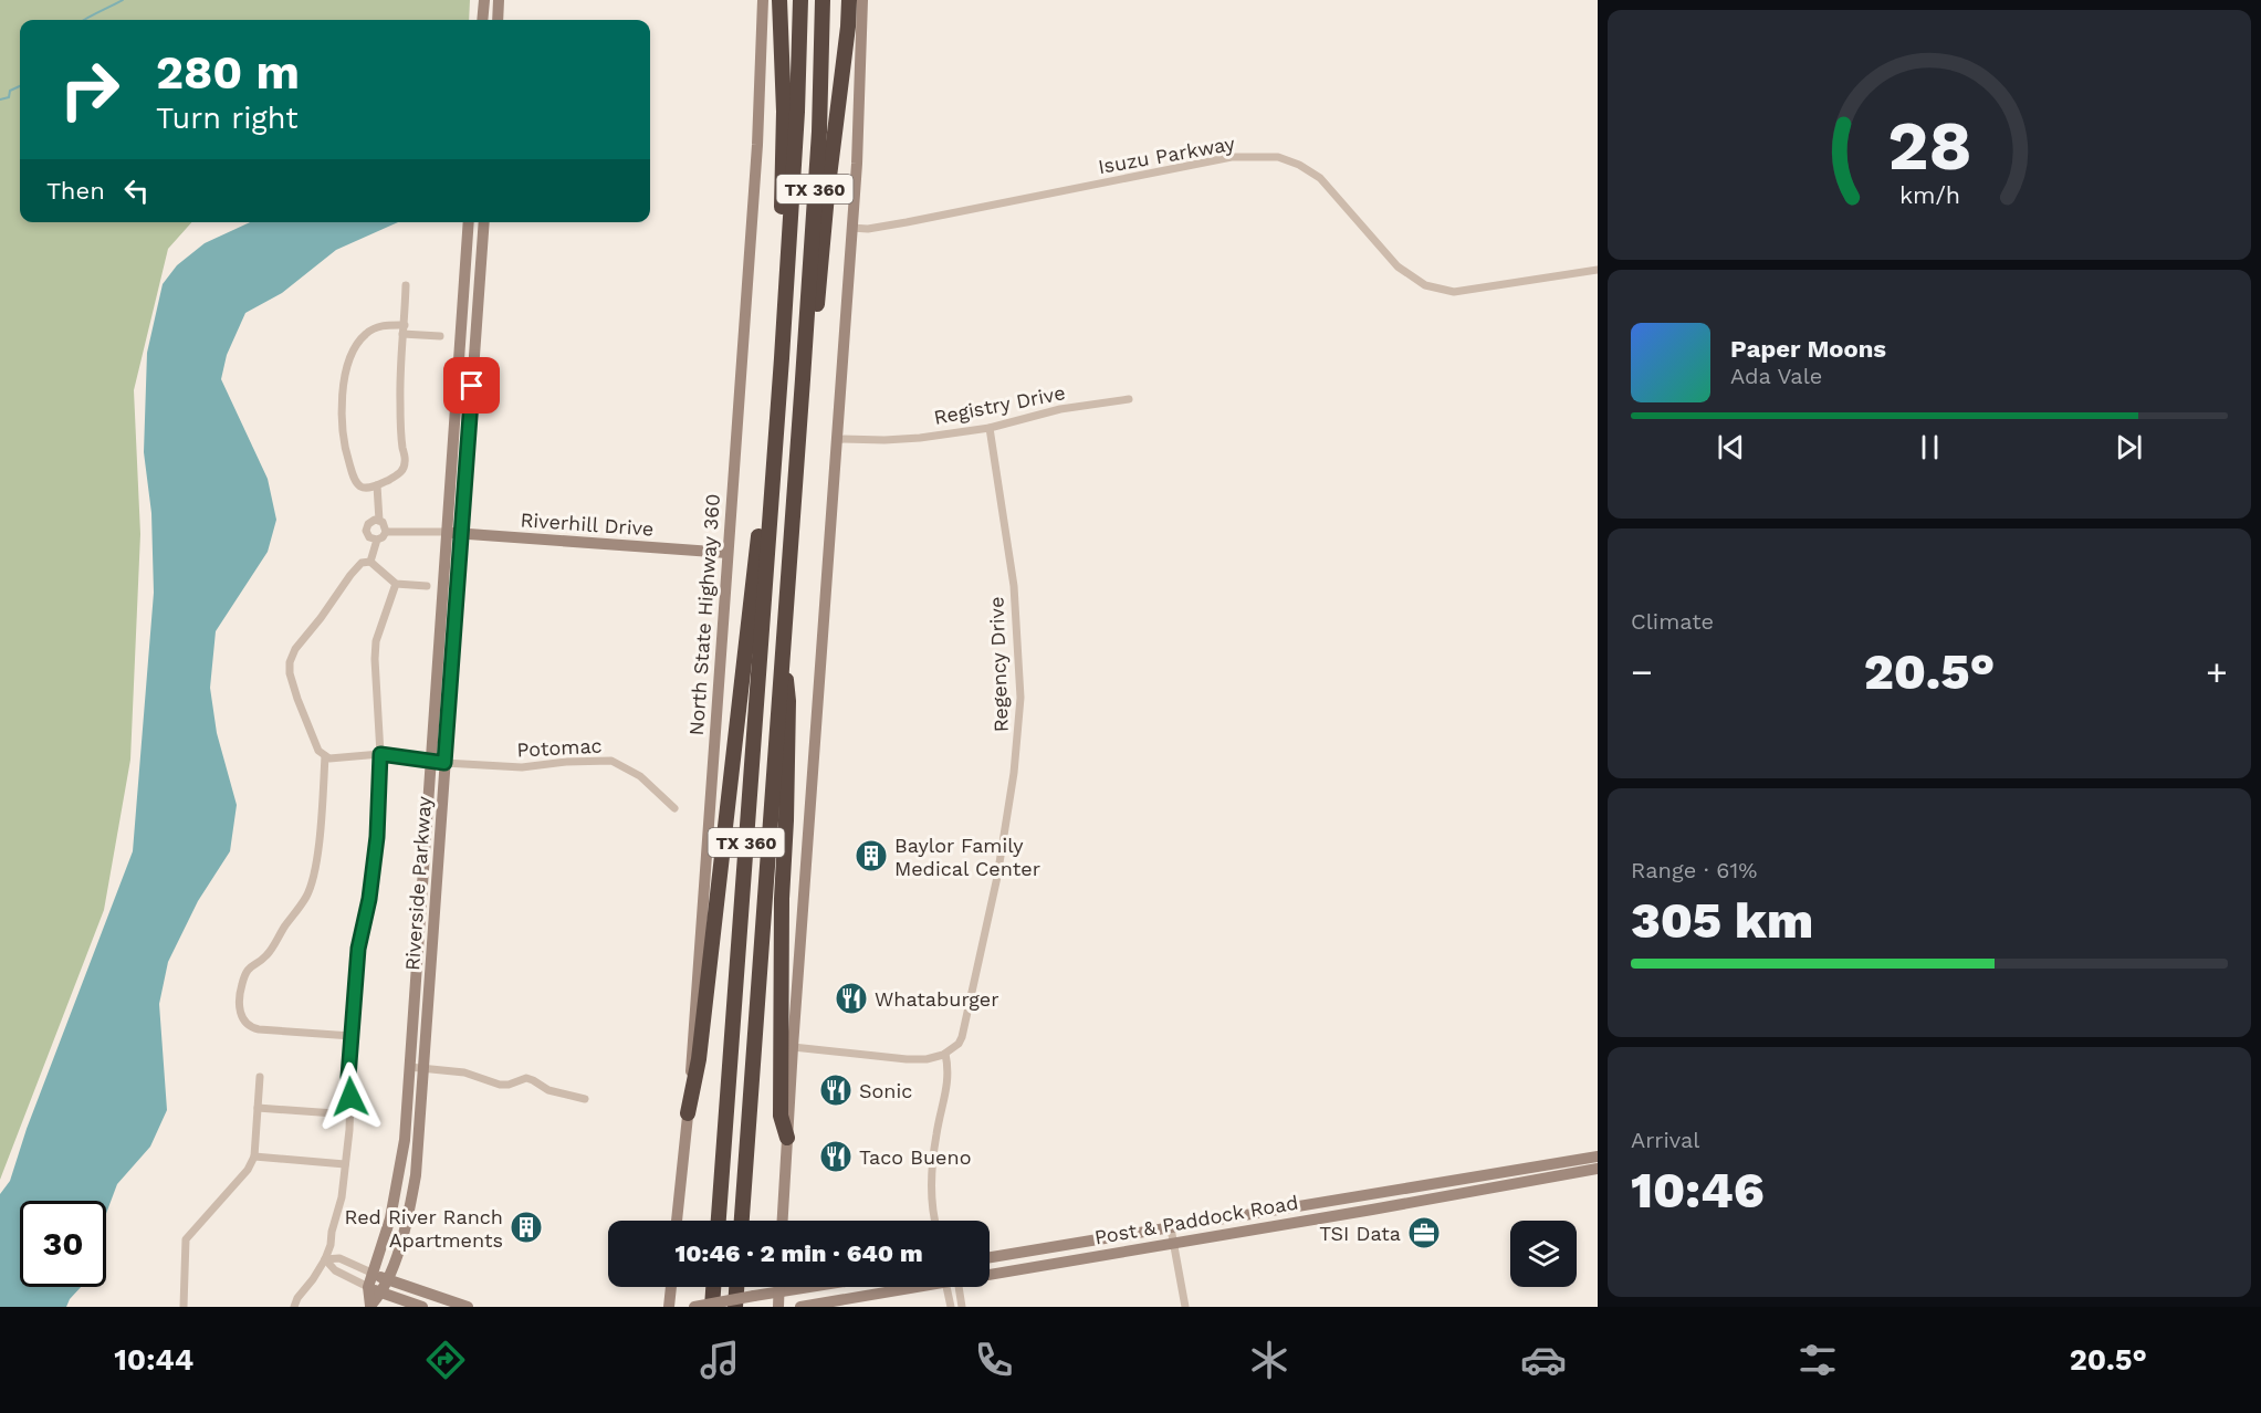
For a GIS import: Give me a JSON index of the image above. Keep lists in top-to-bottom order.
{
  "streets": {
    "highway": ["TX 360"],
    "street": [
      "Isuzu Parkway",
      "Registry Drive",
      "Riverhill Drive",
      "North State Highway 360",
      "Regency Drive",
      "Potomac",
      "Riverside Parkway",
      "Post & Paddock Road"
    ]
  },
  "crossings": [
    ["Registry Drive", "Regency Drive"],
    ["Riverhill Drive", "North State Highway 360"],
    ["Riverhill Drive", "Riverside Parkway"],
    ["Potomac", "Riverside Parkway"]
  ],
  "places": {
    "building": ["Baylor Family Medical Center", "Red River Ranch Apartments"],
    "restaurant": ["Whataburger", "Sonic", "Taco Bueno"],
    "office": ["TSI Data"]
  },
  "page": {
    "turn": ["280 m", "Turn right"],
    "then": "Then",
    "song": ["Paper Moons", "Ada Vale"],
    "tile": [
      "Climate",
      ["Range · 61%", "305 km"],
      ["Arrival", "10:46"]
    ],
    "heat": ["−", "20.5°", "+"],
    "limit": "30",
    "trip": "10:46 · 2 min · 640 m",
    "tabs": ["10:44", "20.5°"],
    "gauge": ["28", "km/h"]
  }
}
